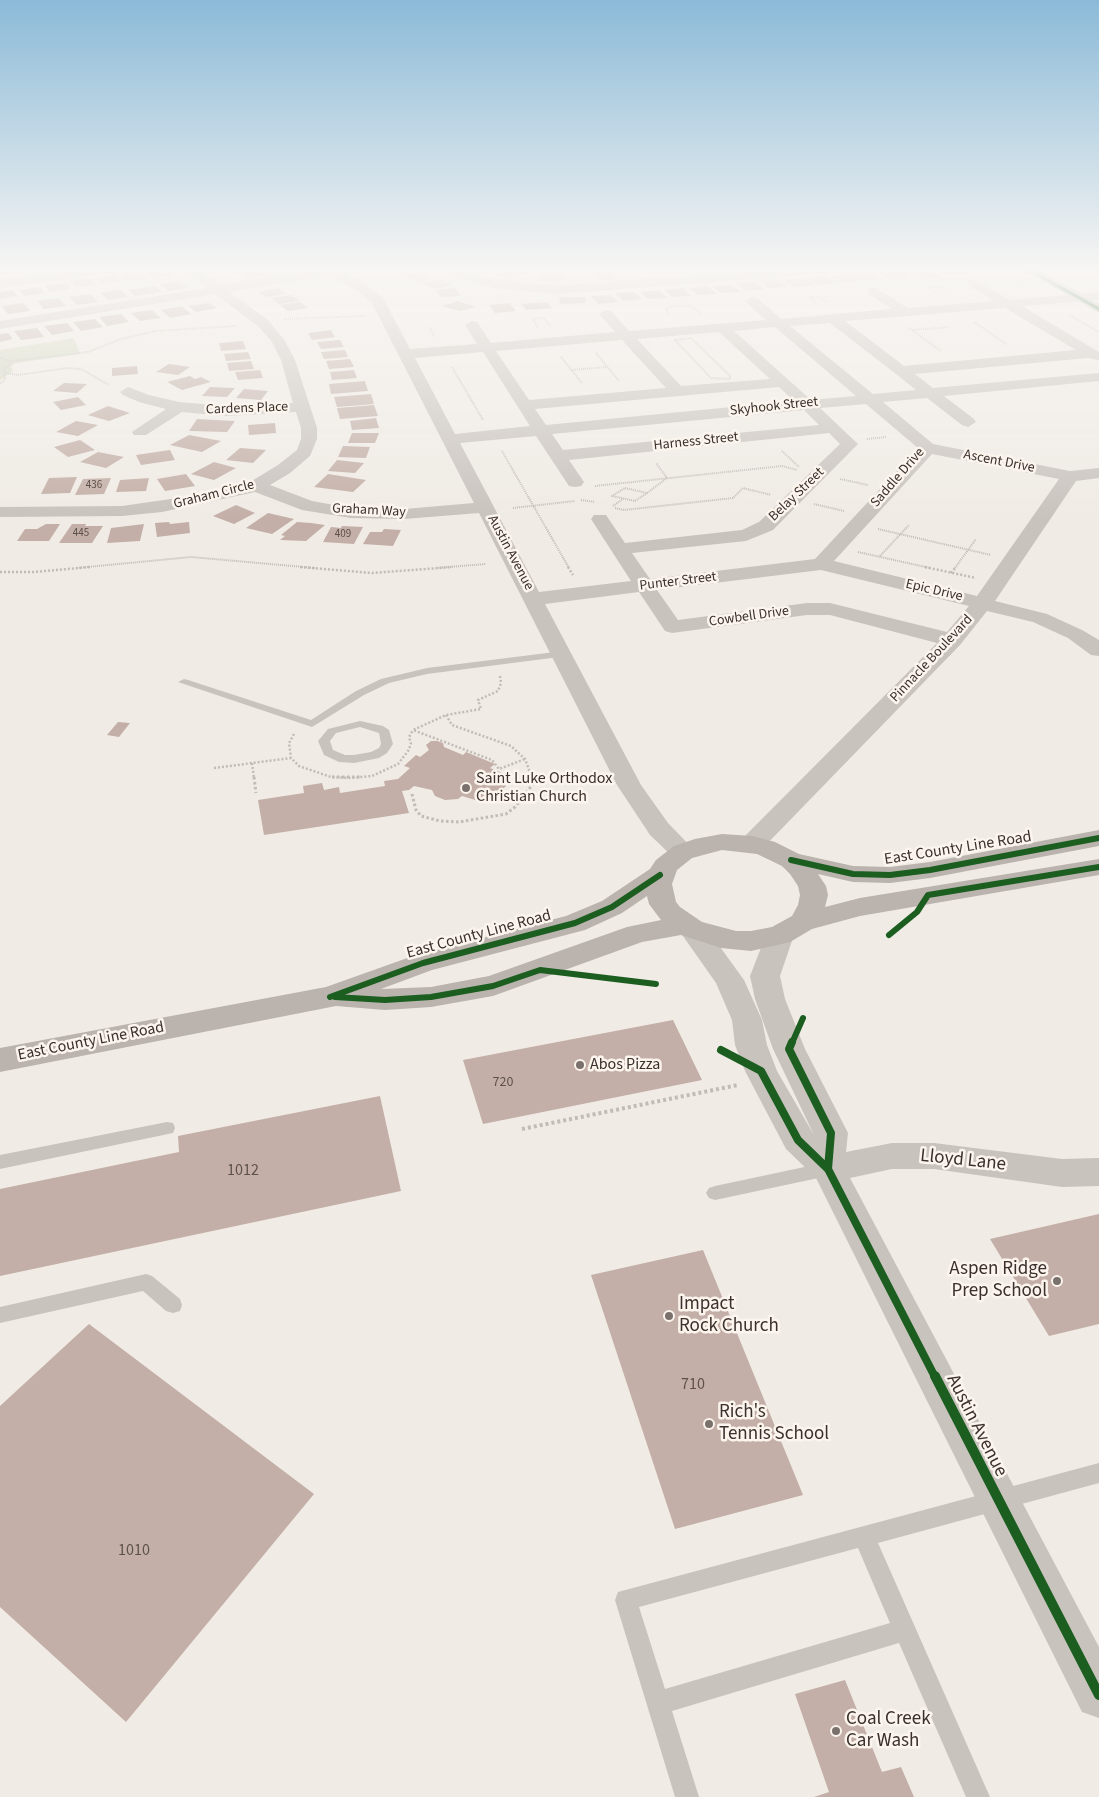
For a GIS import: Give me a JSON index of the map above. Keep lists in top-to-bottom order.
{
  "streets": {
    "main road": ["East County Line Road"],
    "street": [
      "Skyhook Street",
      "Cardens Place",
      "Harness Street",
      "Ascent Drive",
      "Saddle Drive",
      "Graham Circle",
      "Belay Street",
      "Graham Way",
      "Austin Avenue",
      "Punter Street",
      "Epic Drive",
      "Cowbell Drive",
      "Pinnacle Boulevard",
      "Lloyd Lane"
    ]
  },
  "crossings": [
    ["Skyhook Street", "Saddle Drive"],
    ["Skyhook Street", "Austin Avenue"],
    ["Cardens Place", "Graham Circle"],
    ["Ascent Drive", "Saddle Drive"],
    ["Ascent Drive", "Pinnacle Boulevard"],
    ["Saddle Drive", "Punter Street"],
    ["Saddle Drive", "Epic Drive"],
    ["Graham Circle", "Graham Way"],
    ["Belay Street", "Cowbell Drive"],
    ["Graham Way", "Austin Avenue"],
    ["Austin Avenue", "Punter Street"],
    ["Austin Avenue", "Pinnacle Boulevard"],
    ["Austin Avenue", "East County Line Road"],
    ["Austin Avenue", "Lloyd Lane"],
    ["Punter Street", "Epic Drive"],
    ["Punter Street", "Cowbell Drive"],
    ["Epic Drive", "Pinnacle Boulevard"],
    ["Cowbell Drive", "Pinnacle Boulevard"],
    ["Pinnacle Boulevard", "East County Line Road"]
  ],
  "places": [
    "Saint Luke Orthodox Christian Church",
    "Abos Pizza",
    "Aspen Ridge Prep School",
    "Impact Rock Church",
    "Rich's Tennis School",
    "Coal Creek Car Wash"
  ],
  "house_numbers": [
    "436",
    "445",
    "409",
    "720",
    "1012",
    "710",
    "1010"
  ]
}
